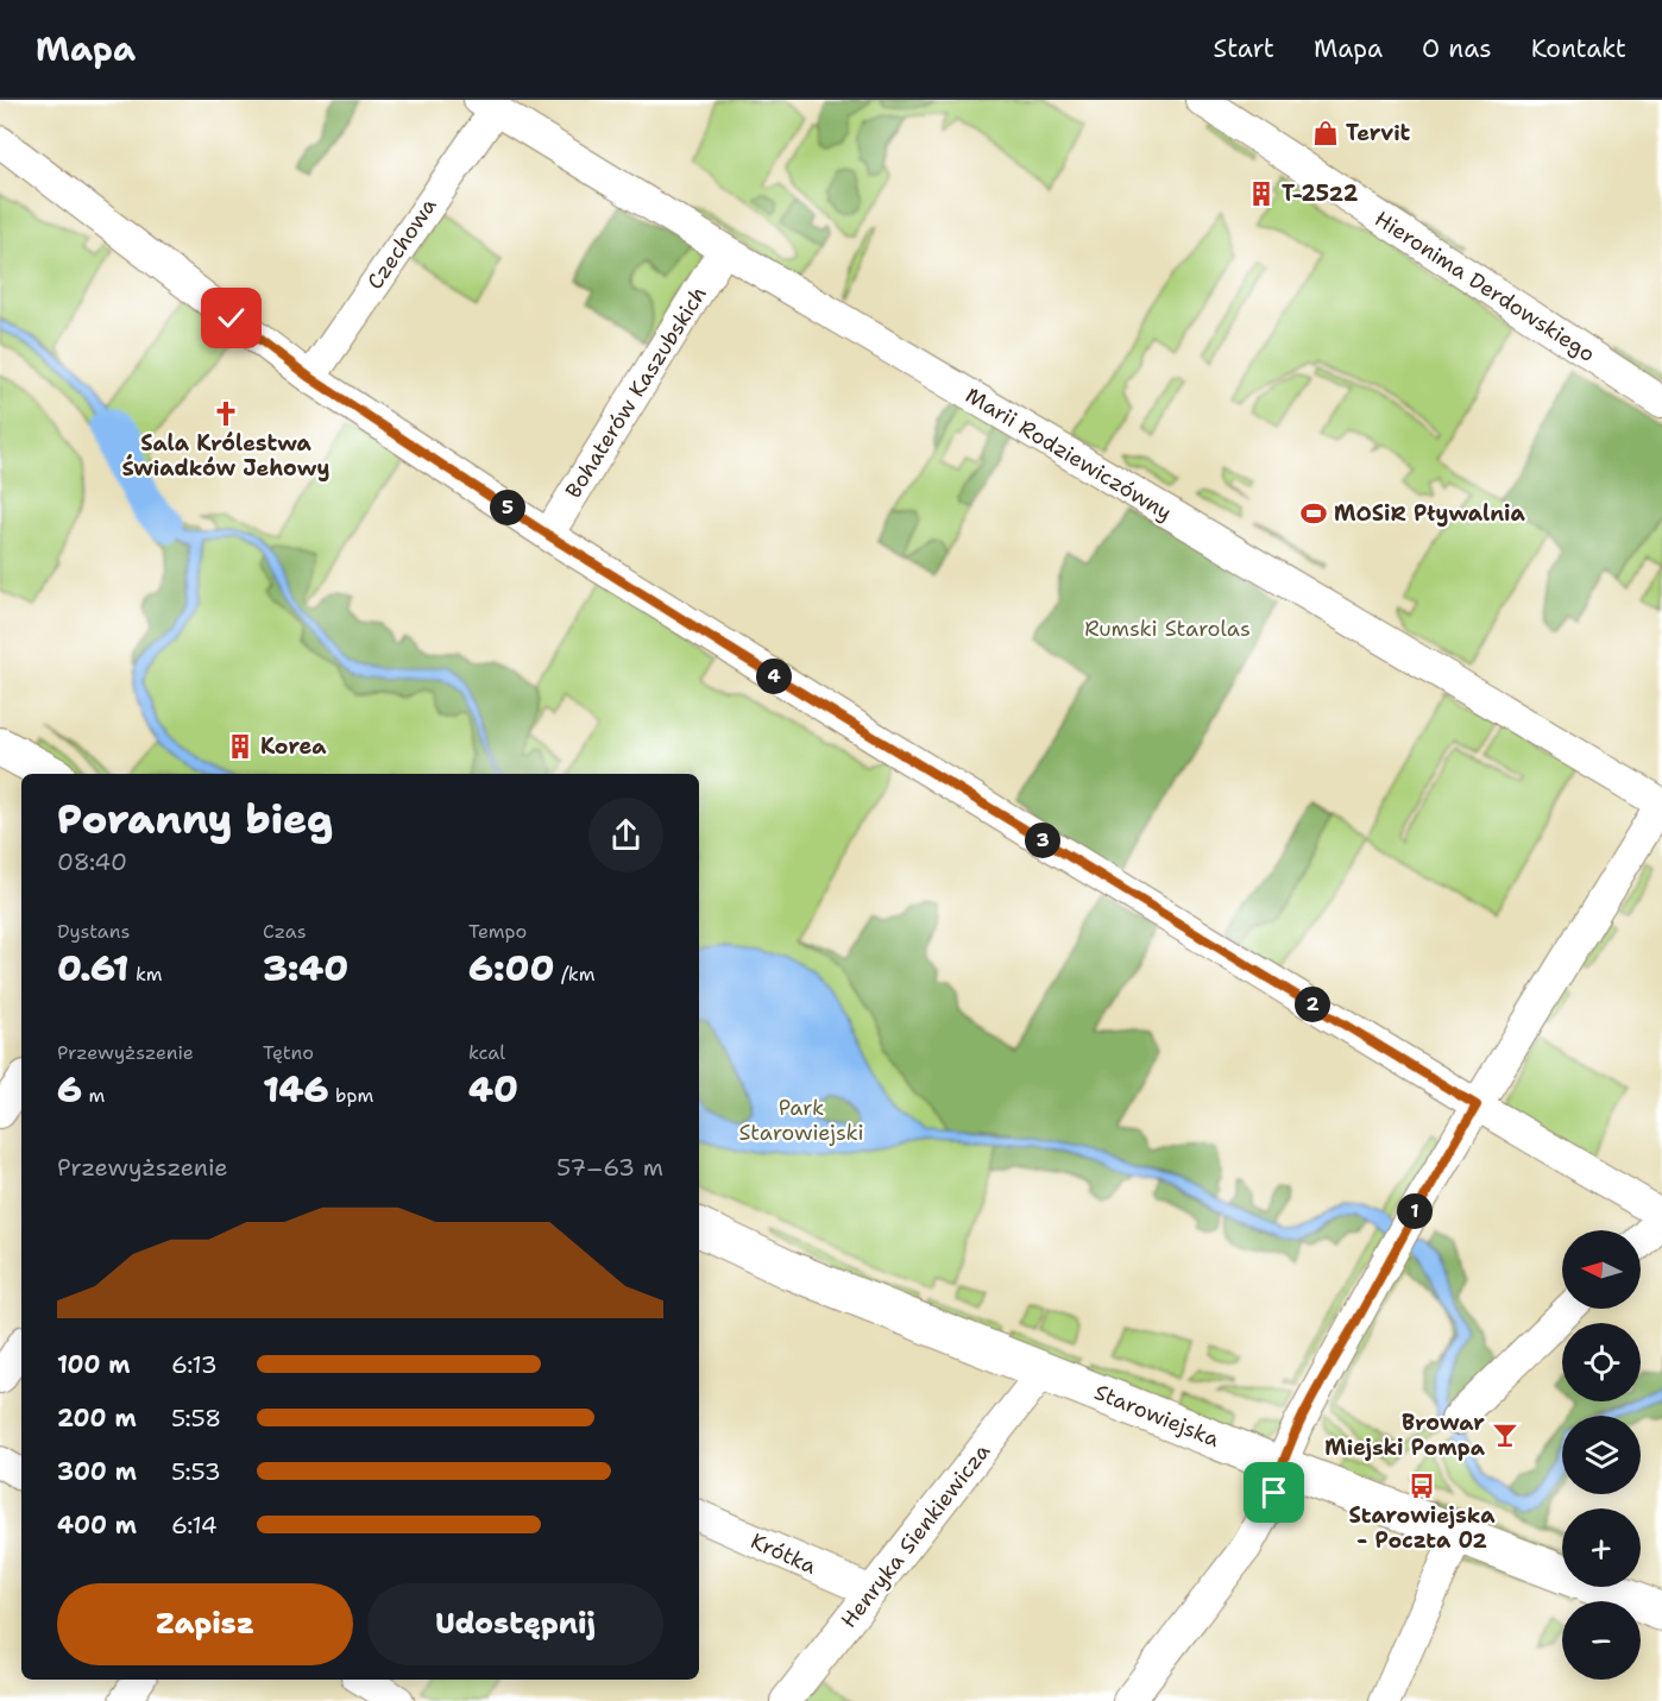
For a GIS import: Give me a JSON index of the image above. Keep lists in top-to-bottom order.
{
  "streets": {
    "main road": ["Starowiejska"],
    "street": [
      "Czechowa",
      "Hieronima Derdowskiego",
      "Bohaterów Kaszubskich",
      "Marii Rodziewiczówny",
      "Henryka Sienkiewicza",
      "Krótka"
    ]
  },
  "crossings": [
    ["Czechowa", "Marii Rodziewiczówny"],
    ["Bohaterów Kaszubskich", "Marii Rodziewiczówny"],
    ["Starowiejska", "Henryka Sienkiewicza"],
    ["Henryka Sienkiewicza", "Krótka"]
  ],
  "parks": ["Rumski Starolas", "Park Starowiejski"],
  "places": {
    "shop": ["Tervit"],
    "building": ["T-2522", "Korea"],
    "church": ["Sala Królestwa Świadków Jehowy"],
    "sports": ["MOSiR Pływalnia"],
    "bar": ["Browar Miejski Pompa"],
    "bus stop": ["Starowiejska - Poczta 02"]
  },
  "north": "left",
  "page": {
    "header": "Mapa",
    "nav": [
      "Start",
      "Mapa",
      "O nas",
      "Kontakt"
    ],
    "pins": [
      "5",
      "4",
      "3",
      "2",
      "1"
    ],
    "heading": ["Poranny bieg", "08:40"],
    "stats": [
      ["Dystans", "0.61 km"],
      ["Czas", "3:40"],
      ["Tempo", "6:00 /km"],
      ["Przewyższenie", "6 m"],
      ["Tętno", "146 bpm"],
      ["kcal", "40"]
    ],
    "chart": ["Przewyższenie", "57–63 m"],
    "map_buttons": ["+", "−"],
    "list": [
      {
        "name": "100 m",
        "note": "6:13"
      },
      {
        "name": "200 m",
        "note": "5:58"
      },
      {
        "name": "300 m",
        "note": "5:53"
      },
      {
        "name": "400 m",
        "note": "6:14"
      }
    ],
    "buttons": ["Zapisz", "Udostępnij"]
  }
}
